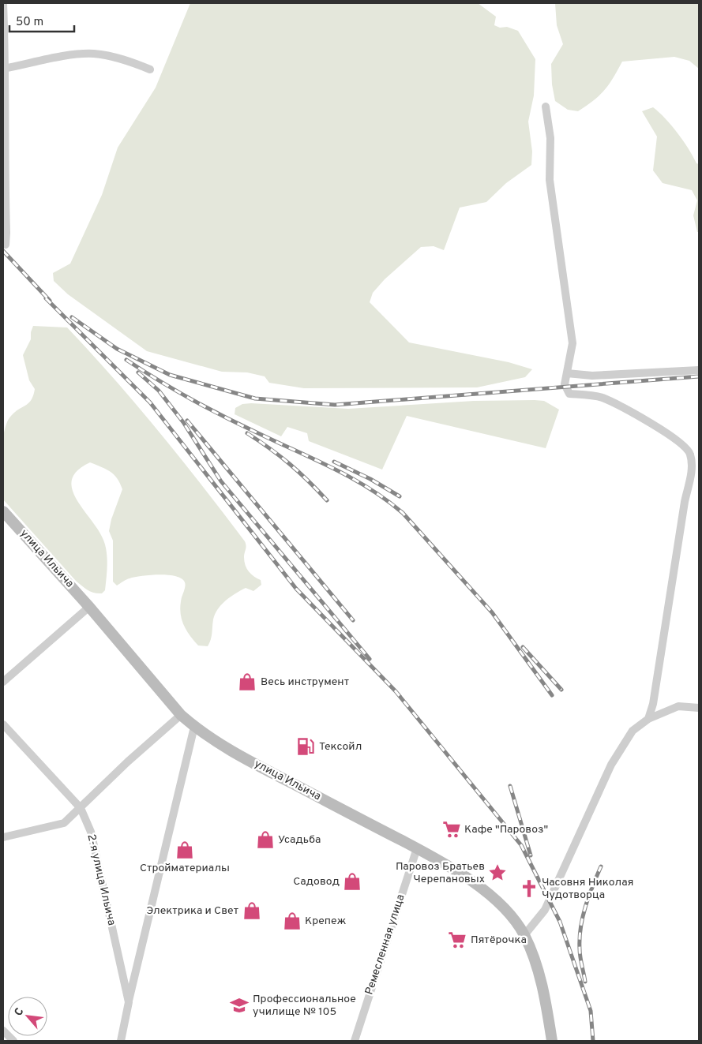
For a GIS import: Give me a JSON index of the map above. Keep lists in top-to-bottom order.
{
  "streets": {
    "main road": ["улица Ильича"],
    "street": ["2-я улица Ильича", "Ремесленная улица"]
  },
  "crossings": [
    ["улица Ильича", "Ремесленная улица"]
  ],
  "places": {
    "shop": [
      "Весь инструмент",
      "Усадьба",
      "Стройматериалы",
      "Садовод",
      "Электрика и Свет",
      "Крепеж"
    ],
    "fuel station": ["Тексойл"],
    "supermarket": ["Кафе \"Паровоз\"", "Пятёрочка"],
    "place": ["Паровоз Братьев Черепановых"],
    "church": ["Часовня Николая Чудотворца"],
    "school or university": ["Профессиональное училище № 105"]
  },
  "scale_bar": "50 m",
  "north": "top left"
}
